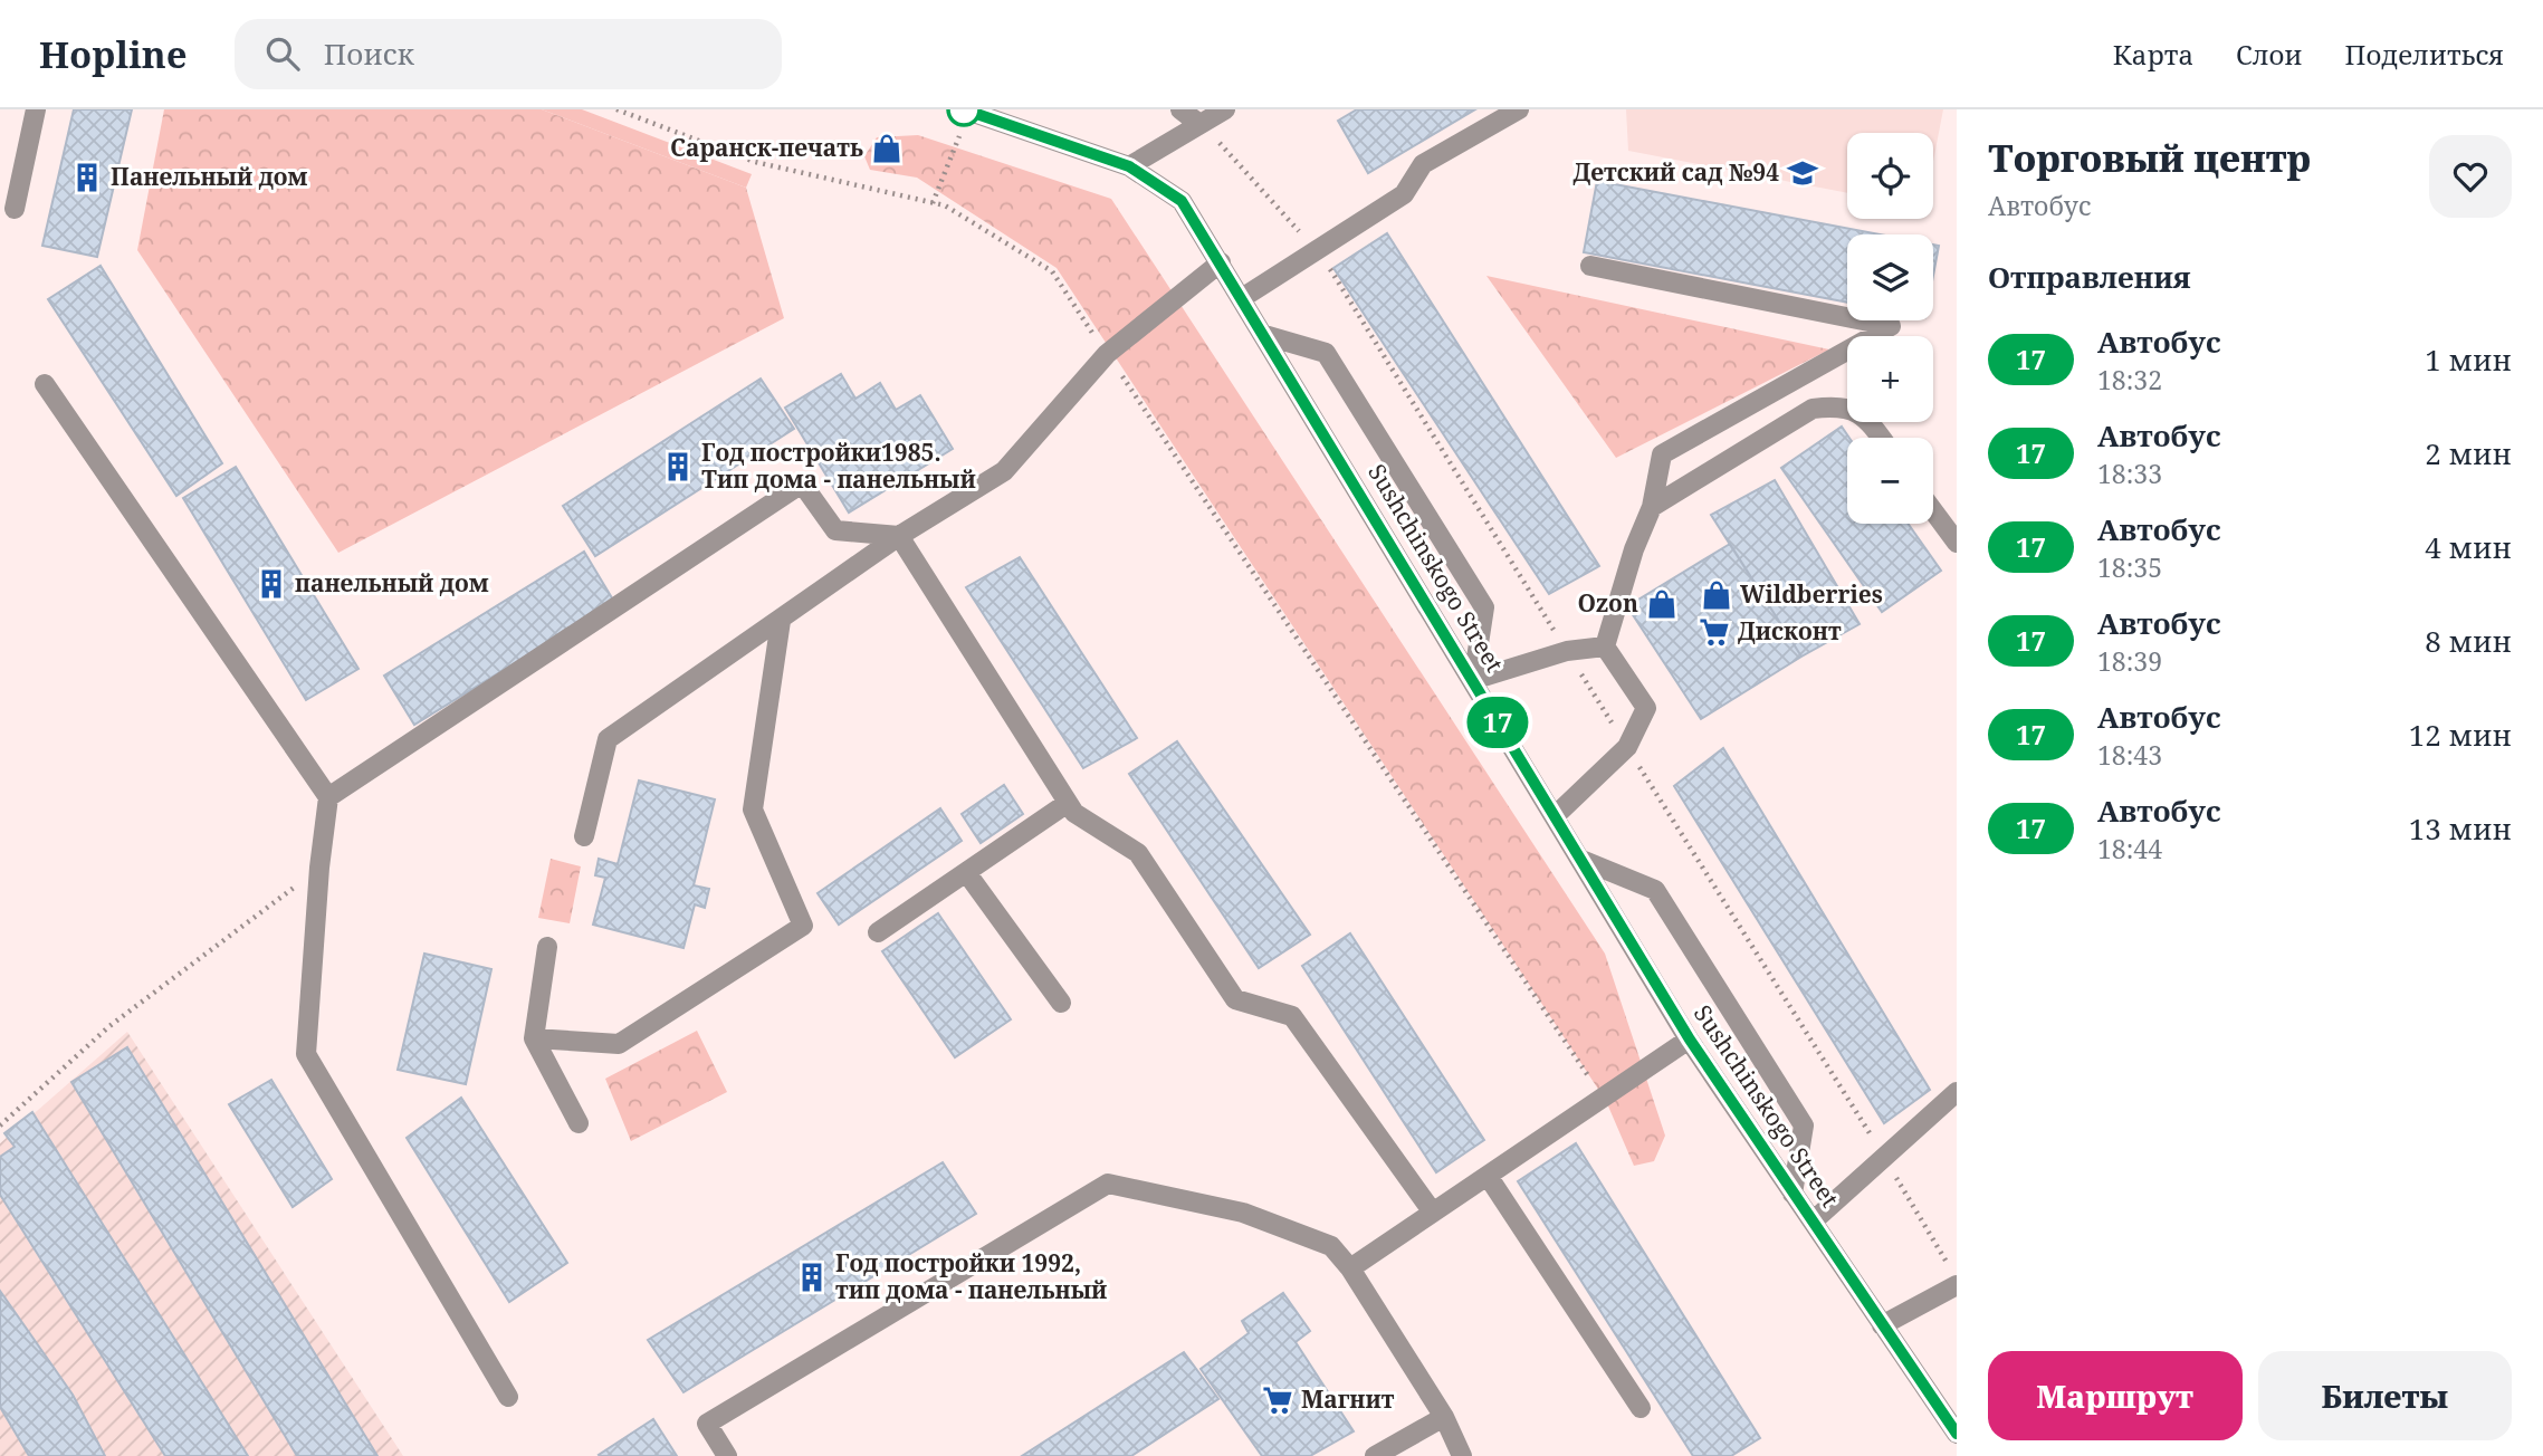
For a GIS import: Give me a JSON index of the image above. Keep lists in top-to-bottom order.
{
  "streets": {
    "street": ["Sushchinskogo Street"]
  },
  "places": {
    "shop": ["Саранск-печать", "Wildberries", "Ozon"],
    "school or university": ["Детский сад №94"],
    "building": [
      "Панельный дом",
      "Год постройки1985. Тип дома - панельный",
      "панельный дом",
      "Год постройки 1992, тип дома - панельный"
    ],
    "supermarket": ["Дисконт", "Магнит"]
  },
  "lines": ["bus line 17"],
  "page": {
    "header": "Hopline",
    "search": "Поиск",
    "nav": ["Карта", "Слои", "Поделиться"],
    "on_map": "17",
    "heading": [
      ["Торговый центр", "Автобус"],
      "Отправления"
    ],
    "map_buttons": ["+", "−"],
    "list": [
      {
        "mark": "17",
        "name": "Автобус",
        "note": "18:32",
        "value": "1 мин"
      },
      {
        "mark": "17",
        "name": "Автобус",
        "note": "18:33",
        "value": "2 мин"
      },
      {
        "mark": "17",
        "name": "Автобус",
        "note": "18:35",
        "value": "4 мин"
      },
      {
        "mark": "17",
        "name": "Автобус",
        "note": "18:39",
        "value": "8 мин"
      },
      {
        "mark": "17",
        "name": "Автобус",
        "note": "18:43",
        "value": "12 мин"
      },
      {
        "mark": "17",
        "name": "Автобус",
        "note": "18:44",
        "value": "13 мин"
      }
    ],
    "buttons": ["Маршрут", "Билеты"]
  }
}
